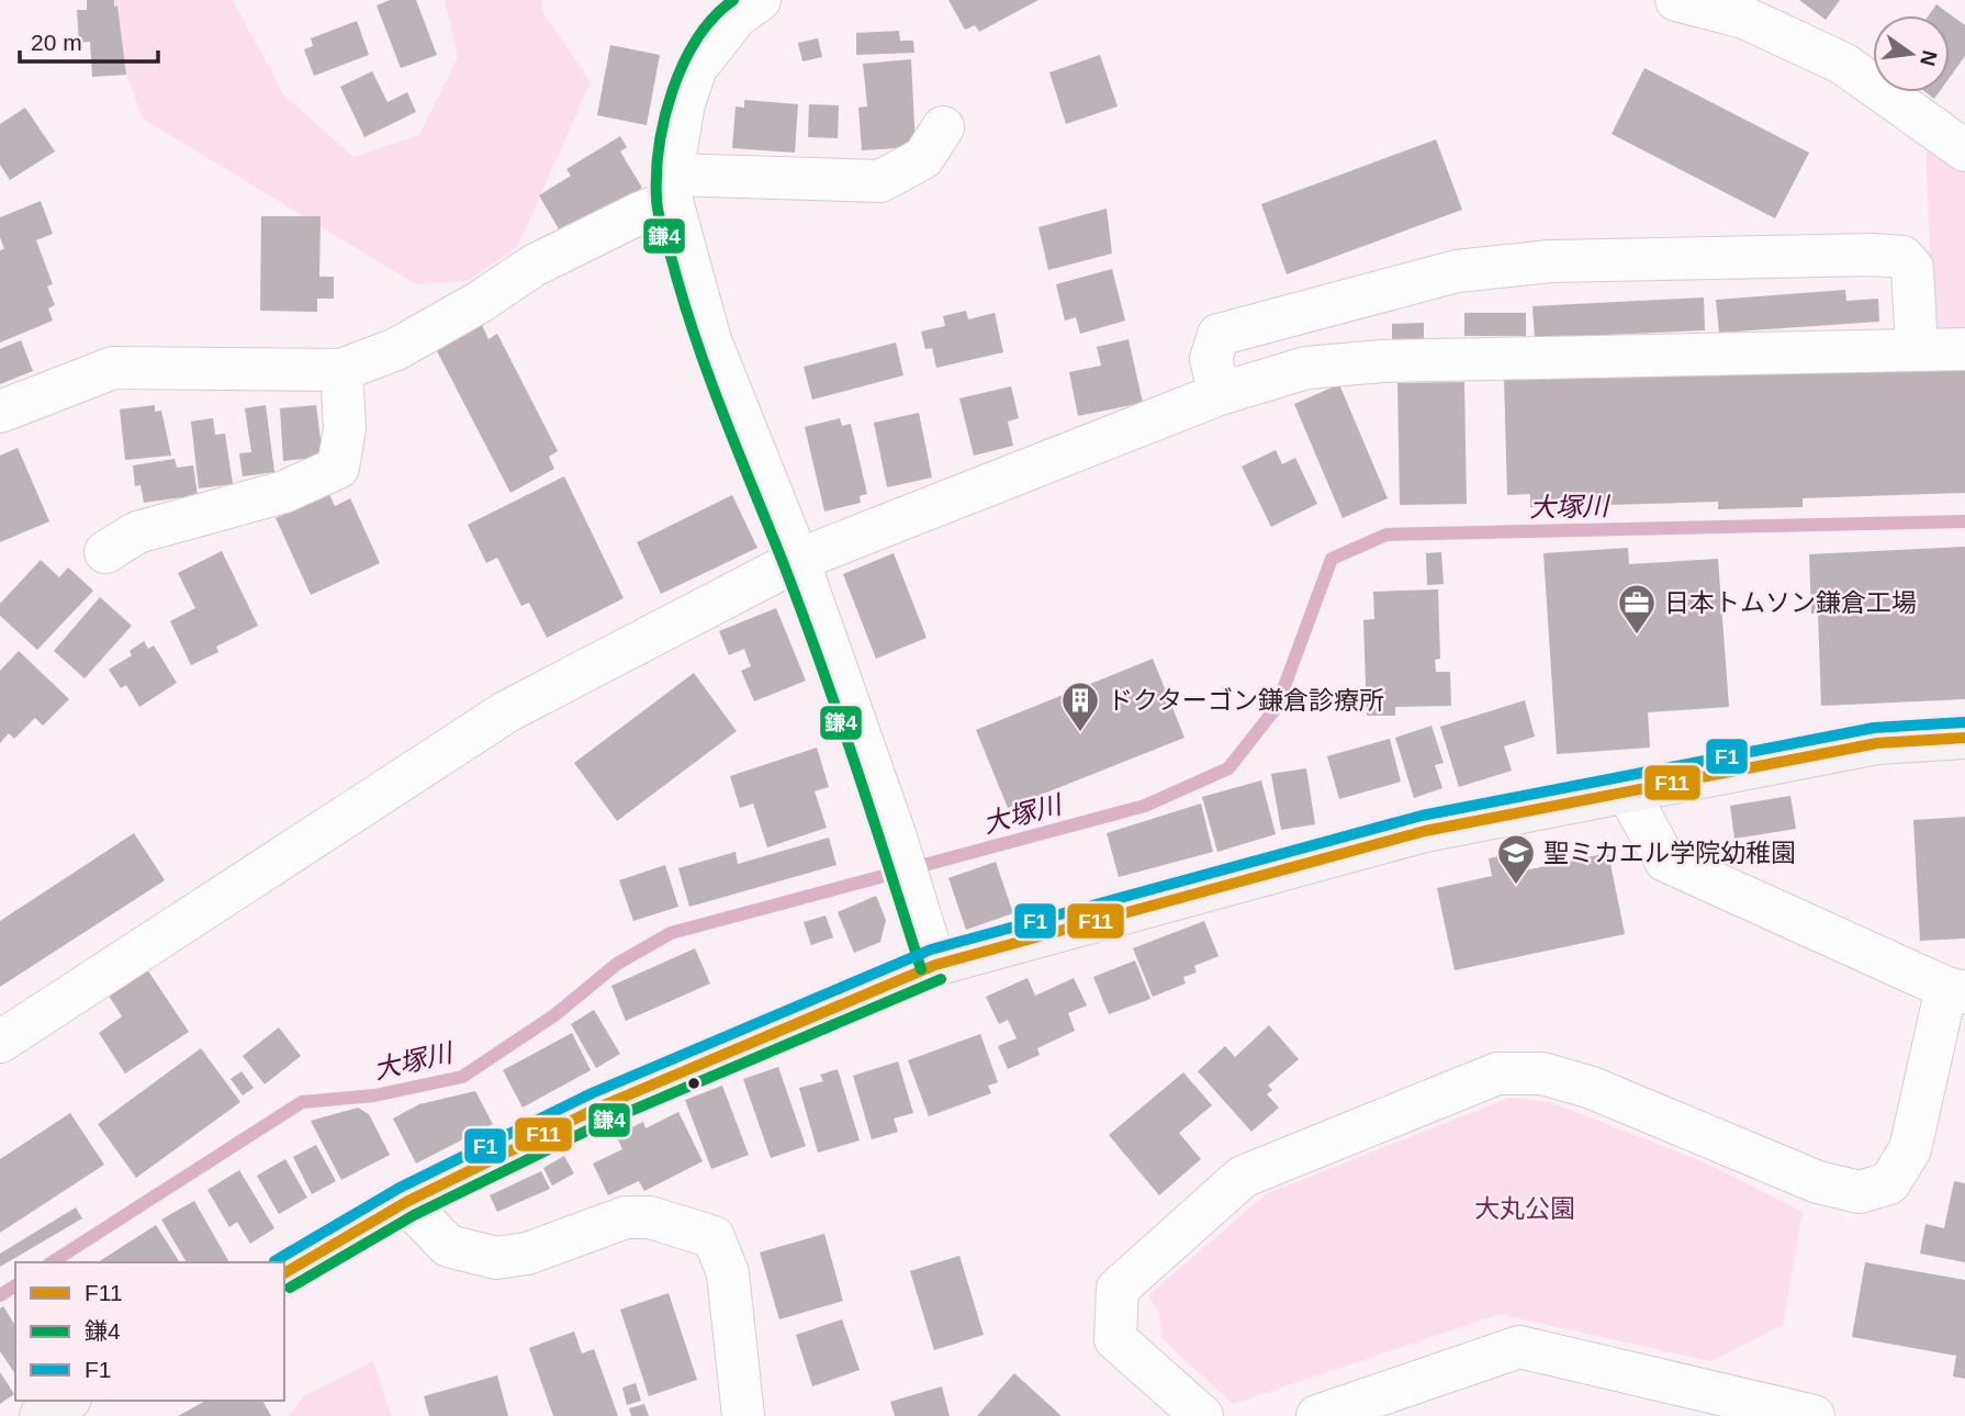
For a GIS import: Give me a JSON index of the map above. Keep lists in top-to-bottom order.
{
  "water": ["大塚川"],
  "parks": ["大丸公園"],
  "places": {
    "office": ["日本トムソン鎌倉工場"],
    "building": ["ドクターゴン鎌倉診療所"],
    "school or university": ["聖ミカエル学院幼稚園"]
  },
  "lines": ["transit line 鎌4", "transit line F1", "transit line F11"],
  "legend": ["F11", "鎌4", "F1"],
  "scale_bar": "20 m",
  "north": "right"
}
